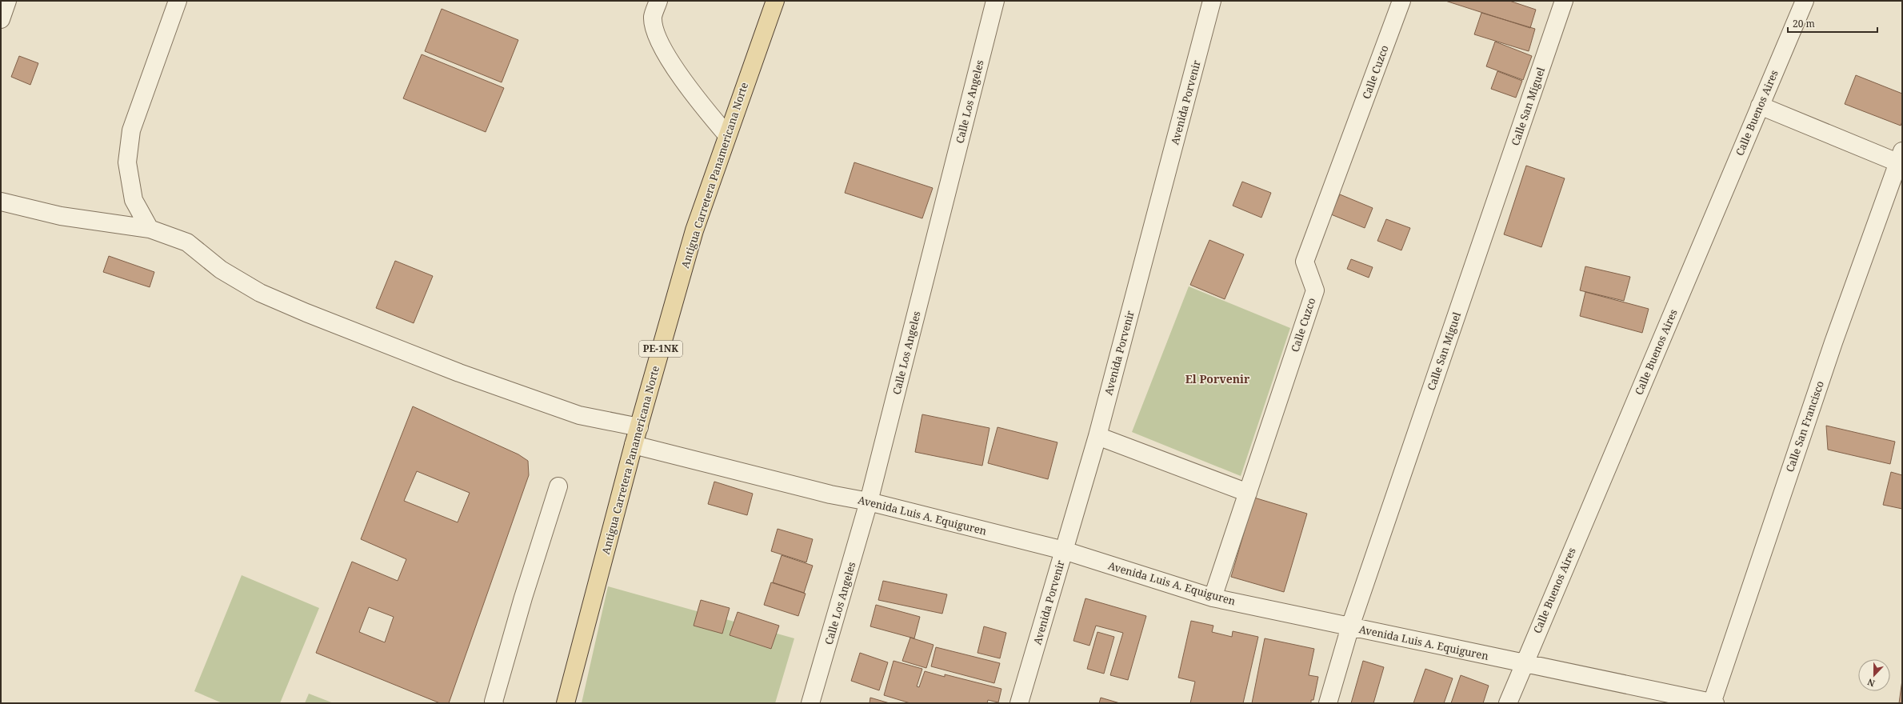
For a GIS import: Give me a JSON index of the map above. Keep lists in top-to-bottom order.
{
  "streets": {
    "main road": ["Antigua Carretera Panamericana Norte", "PE-1NK"],
    "street": [
      "Calle Cuzco",
      "Calle Los Angeles",
      "Avenida Porvenir",
      "Calle San Miguel",
      "Calle Buenos Aires",
      "Calle San Francisco",
      "Avenida Luis A. Equiguren"
    ]
  },
  "crossings": [
    ["Calle Cuzco", "Avenida Luis A. Equiguren"],
    ["Calle Los Angeles", "Avenida Luis A. Equiguren"],
    ["Avenida Porvenir", "Avenida Luis A. Equiguren"],
    ["Calle San Miguel", "Avenida Luis A. Equiguren"],
    ["Calle Buenos Aires", "Avenida Luis A. Equiguren"],
    ["Antigua Carretera Panamericana Norte", "Avenida Luis A. Equiguren"],
    ["Calle San Francisco", "Avenida Luis A. Equiguren"]
  ],
  "districts": ["El Porvenir"],
  "scale_bar": "20 m",
  "north": "bottom"
}
